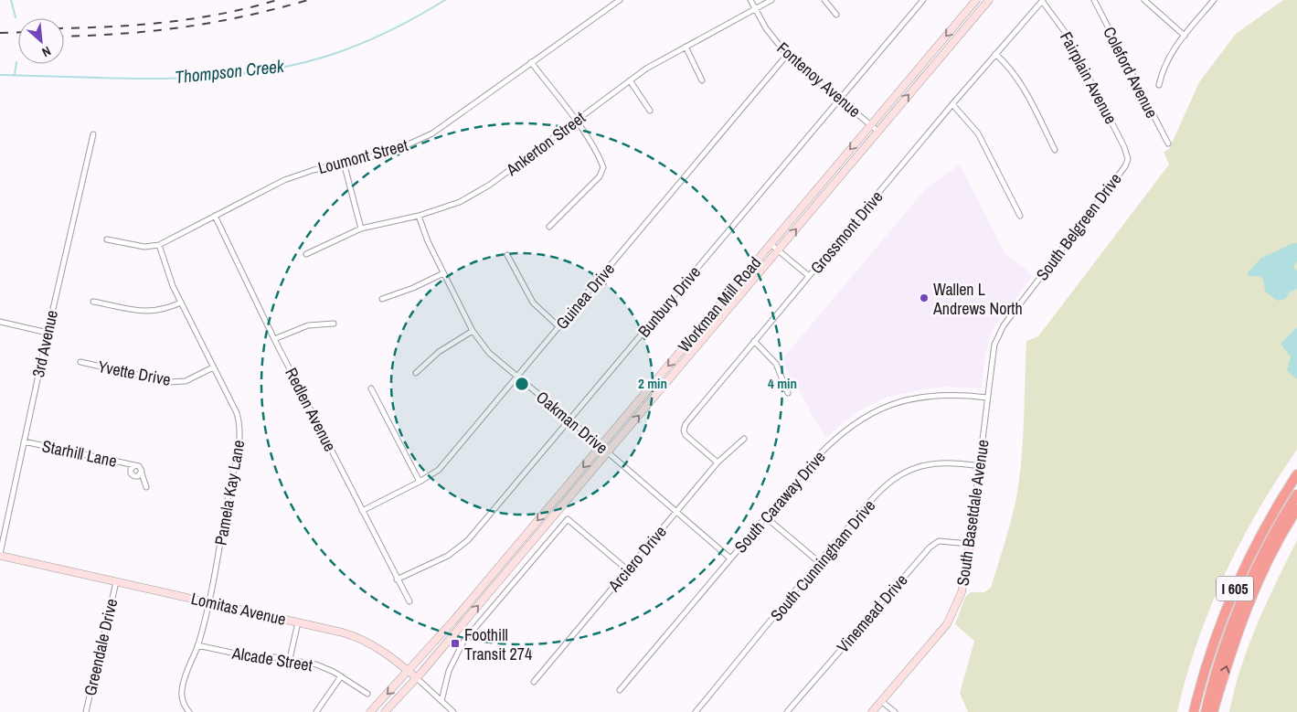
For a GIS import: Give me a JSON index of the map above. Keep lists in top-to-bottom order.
{
  "streets": {
    "highway": ["I 605"],
    "main road": ["Workman Mill Road", "South Basetdale Avenue", "Lomitas Avenue"],
    "street": [
      "Coleford Avenue",
      "Fairplain Avenue",
      "Fontenoy Avenue",
      "Ankerton Street",
      "Loumont Street",
      "South Belgreen Drive",
      "Grossmont Drive",
      "Guinea Drive",
      "Bunbury Drive",
      "3rd Avenue",
      "Yvette Drive",
      "Redlen Avenue",
      "Oakman Drive",
      "Starhill Lane",
      "Pamela Kay Lane",
      "South Caraway Drive",
      "Arciero Drive",
      "South Cunningham Drive",
      "Vinemead Drive",
      "Greendale Drive",
      "Alcade Street"
    ]
  },
  "crossings": [
    ["Fairplain Avenue", "South Belgreen Drive"],
    ["Fairplain Avenue", "Grossmont Drive"],
    ["Fontenoy Avenue", "Ankerton Street"],
    ["Fontenoy Avenue", "Guinea Drive"],
    ["Fontenoy Avenue", "Bunbury Drive"],
    ["Fontenoy Avenue", "Workman Mill Road"],
    ["Ankerton Street", "Oakman Drive"],
    ["Loumont Street", "Redlen Avenue"],
    ["Loumont Street", "Pamela Kay Lane"],
    ["South Belgreen Drive", "South Basetdale Avenue"],
    ["Grossmont Drive", "Arciero Drive"],
    ["Guinea Drive", "Redlen Avenue"],
    ["Guinea Drive", "Oakman Drive"],
    ["Bunbury Drive", "Redlen Avenue"],
    ["Bunbury Drive", "Oakman Drive"],
    ["Workman Mill Road", "Oakman Drive"],
    ["Workman Mill Road", "Lomitas Avenue"],
    ["3rd Avenue", "Starhill Lane"],
    ["3rd Avenue", "Lomitas Avenue"],
    ["Yvette Drive", "Pamela Kay Lane"],
    ["Oakman Drive", "South Caraway Drive"],
    ["Oakman Drive", "Arciero Drive"],
    ["Pamela Kay Lane", "Lomitas Avenue"],
    ["Pamela Kay Lane", "Alcade Street"],
    ["South Caraway Drive", "South Basetdale Avenue"],
    ["South Basetdale Avenue", "South Cunningham Drive"],
    ["South Basetdale Avenue", "Vinemead Drive"],
    ["Lomitas Avenue", "Greendale Drive"]
  ],
  "water": ["Thompson Creek"],
  "places": {
    "other": ["Wallen L Andrews North"],
    "transit": ["Foothill Transit 274"]
  },
  "north": "bottom right",
  "rings": ["2 min", "4 min"]
}
